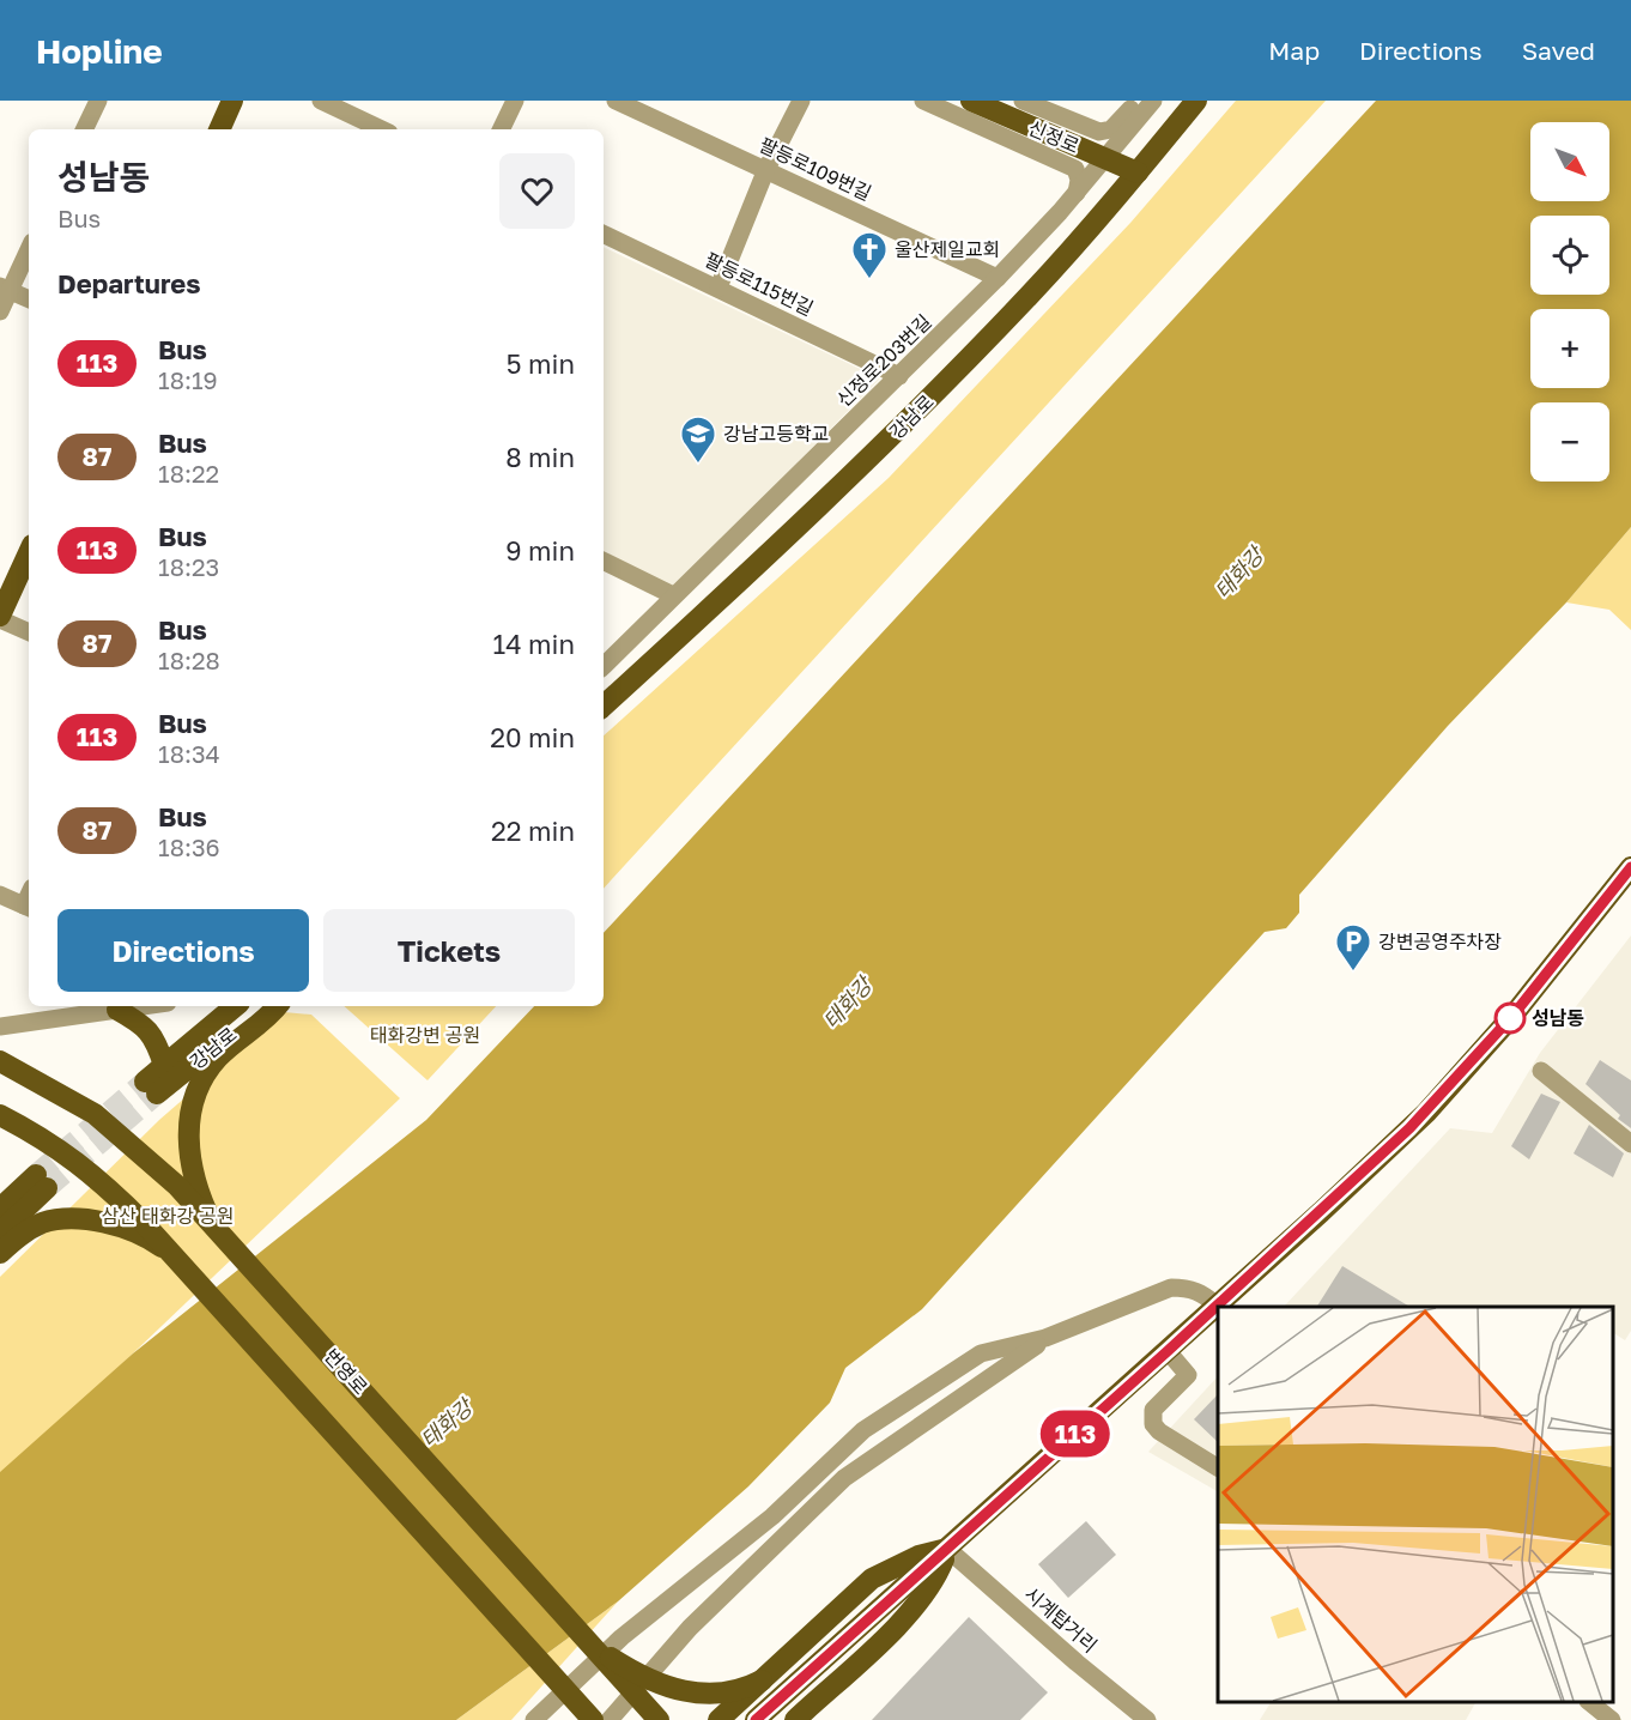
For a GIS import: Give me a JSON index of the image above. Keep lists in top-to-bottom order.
{
  "streets": {
    "main road": ["신정로", "강남로", "번영로"],
    "street": [
      "팔등로109번길",
      "팔등로115번길",
      "신정로203번길",
      "시계탑거리"
    ]
  },
  "crossings": [
    ["신정로", "강남로"],
    ["팔등로109번길", "신정로203번길"],
    ["팔등로115번길", "신정로203번길"]
  ],
  "water": ["태화강"],
  "parks": ["태화강변 공원", "삼산 태화강 공원"],
  "places": {
    "church": ["울산제일교회"],
    "school or university": ["강남고등학교"],
    "parking": ["강변공영주차장"],
    "other": ["성남동"]
  },
  "lines": ["bus line 113"],
  "north": "bottom right",
  "page": {
    "header": "Hopline",
    "nav": ["Map", "Directions", "Saved"],
    "on_map": "113",
    "map_buttons": ["+", "−"],
    "heading": [
      ["성남동", "Bus"],
      "Departures"
    ],
    "list": [
      {
        "mark": "113",
        "name": "Bus",
        "note": "18:19",
        "value": "5 min"
      },
      {
        "mark": "87",
        "name": "Bus",
        "note": "18:22",
        "value": "8 min"
      },
      {
        "mark": "113",
        "name": "Bus",
        "note": "18:23",
        "value": "9 min"
      },
      {
        "mark": "87",
        "name": "Bus",
        "note": "18:28",
        "value": "14 min"
      },
      {
        "mark": "113",
        "name": "Bus",
        "note": "18:34",
        "value": "20 min"
      },
      {
        "mark": "87",
        "name": "Bus",
        "note": "18:36",
        "value": "22 min"
      }
    ],
    "buttons": ["Directions", "Tickets"]
  }
}
